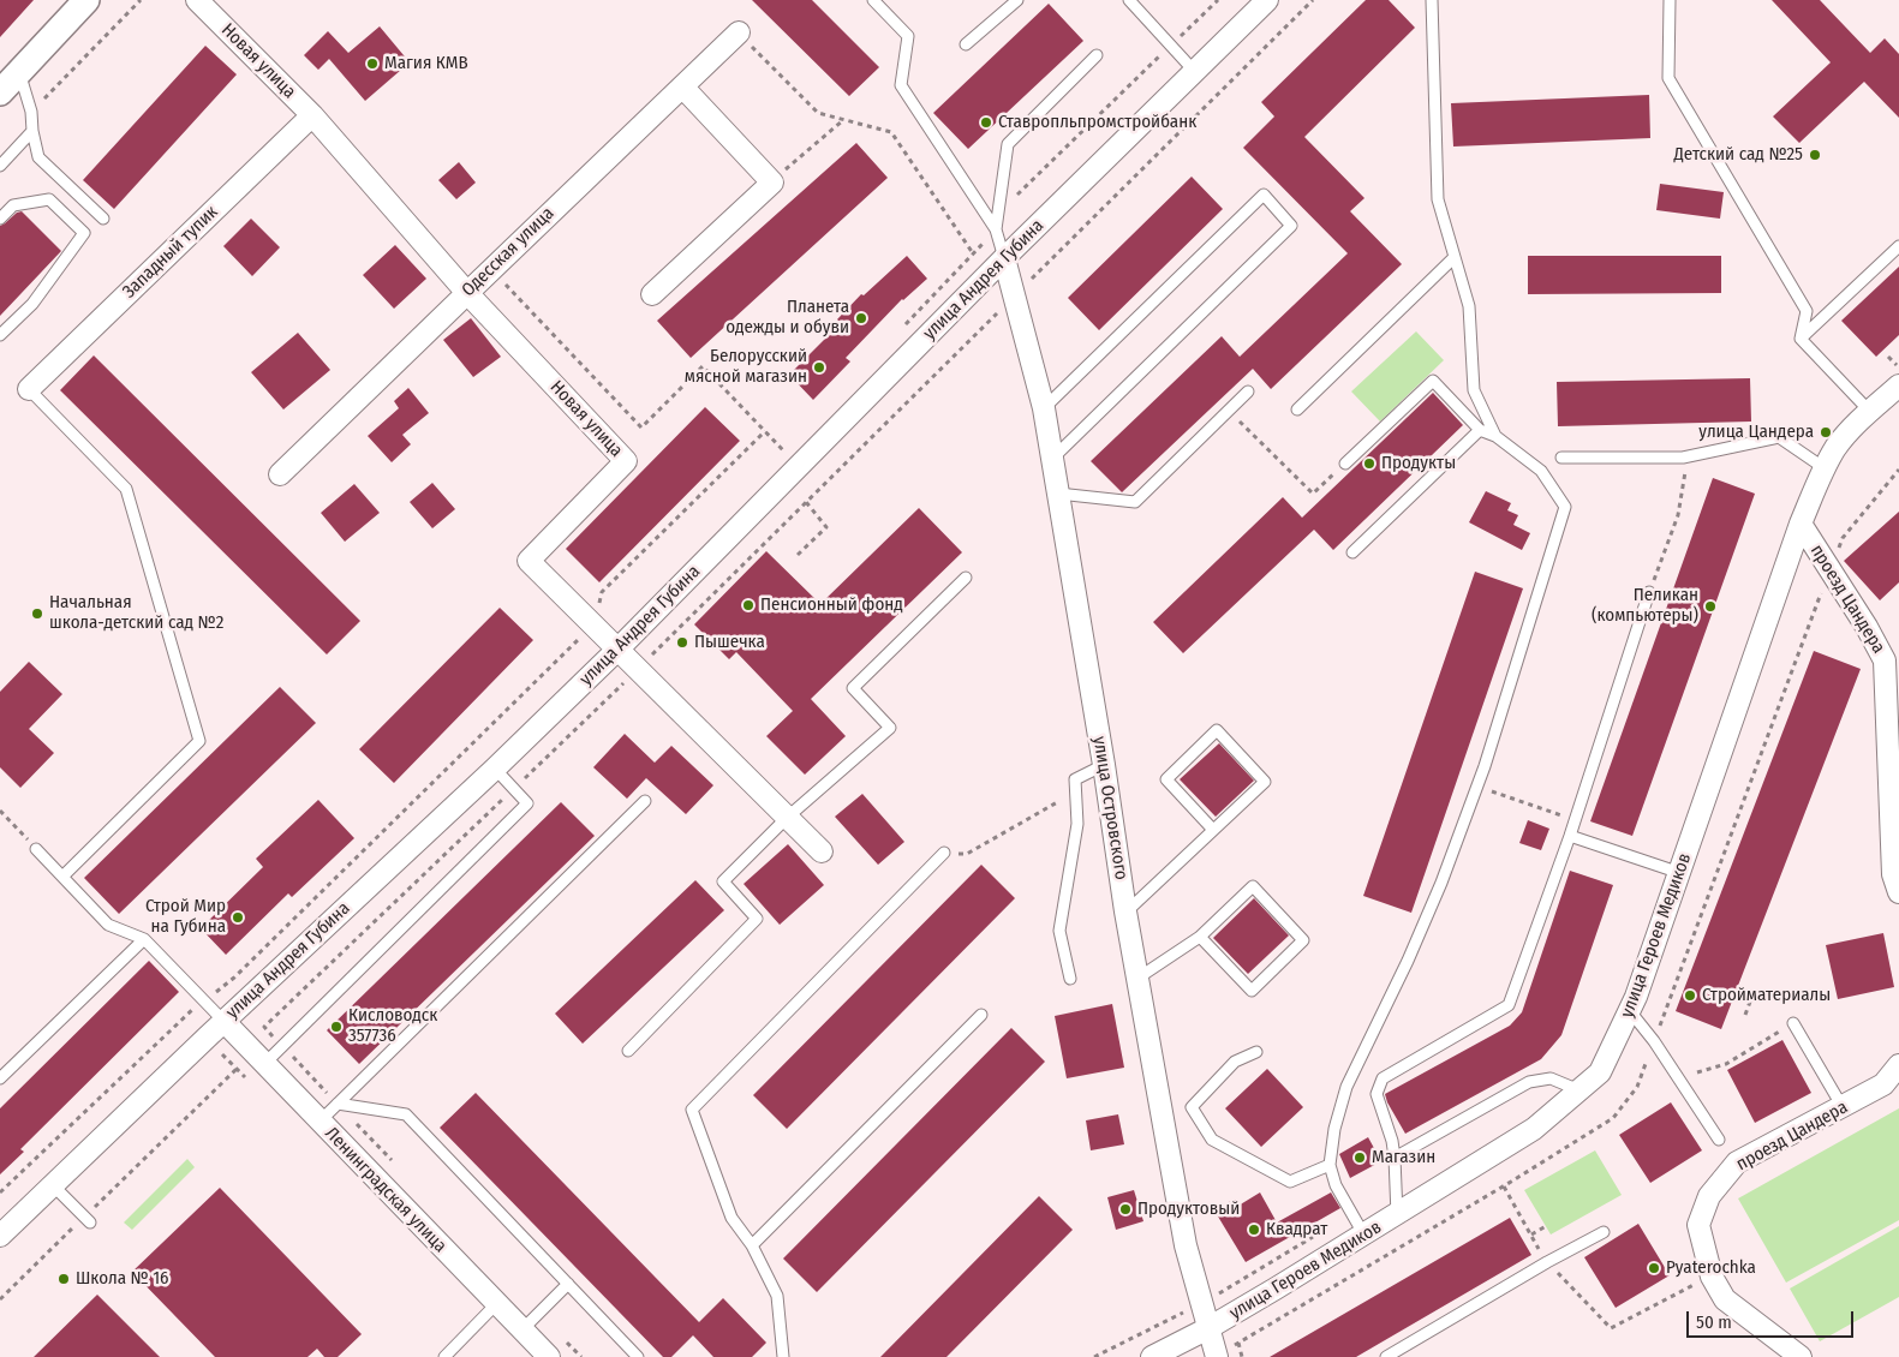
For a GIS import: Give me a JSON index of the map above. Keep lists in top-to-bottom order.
{
  "streets": {
    "street": [
      "Новая улица",
      "Западный тупик",
      "Одесская улица",
      "улица Андрея Губина",
      "проезд Цандера",
      "улица Островского",
      "улица Героев Медиков",
      "Ленинградская улица"
    ]
  },
  "crossings": [
    ["Новая улица", "Западный тупик"],
    ["Новая улица", "Одесская улица"],
    ["Новая улица", "улица Андрея Губина"],
    ["улица Андрея Губина", "улица Островского"],
    ["улица Андрея Губина", "Ленинградская улица"],
    ["проезд Цандера", "улица Героев Медиков"],
    ["улица Островского", "улица Героев Медиков"]
  ],
  "places": [
    "Магия КМВ",
    "Ставропльпромстройбанк",
    "Детский сад №25",
    "Планета одежды и обуви",
    "Белорусский мясной магазин",
    "улица Цандера",
    "Продукты",
    "Пенсионный фонд",
    "Пеликан (компьютеры)",
    "Начальная школа-детский сад №2",
    "Пышечка",
    "Строй Мир на Губина",
    "Стройматериалы",
    "Кисловодск 357736",
    "Магазин",
    "Продуктовый",
    "Квадрат",
    "Pyaterochka",
    "Школа № 16"
  ],
  "scale_bar": "50 m"
}
